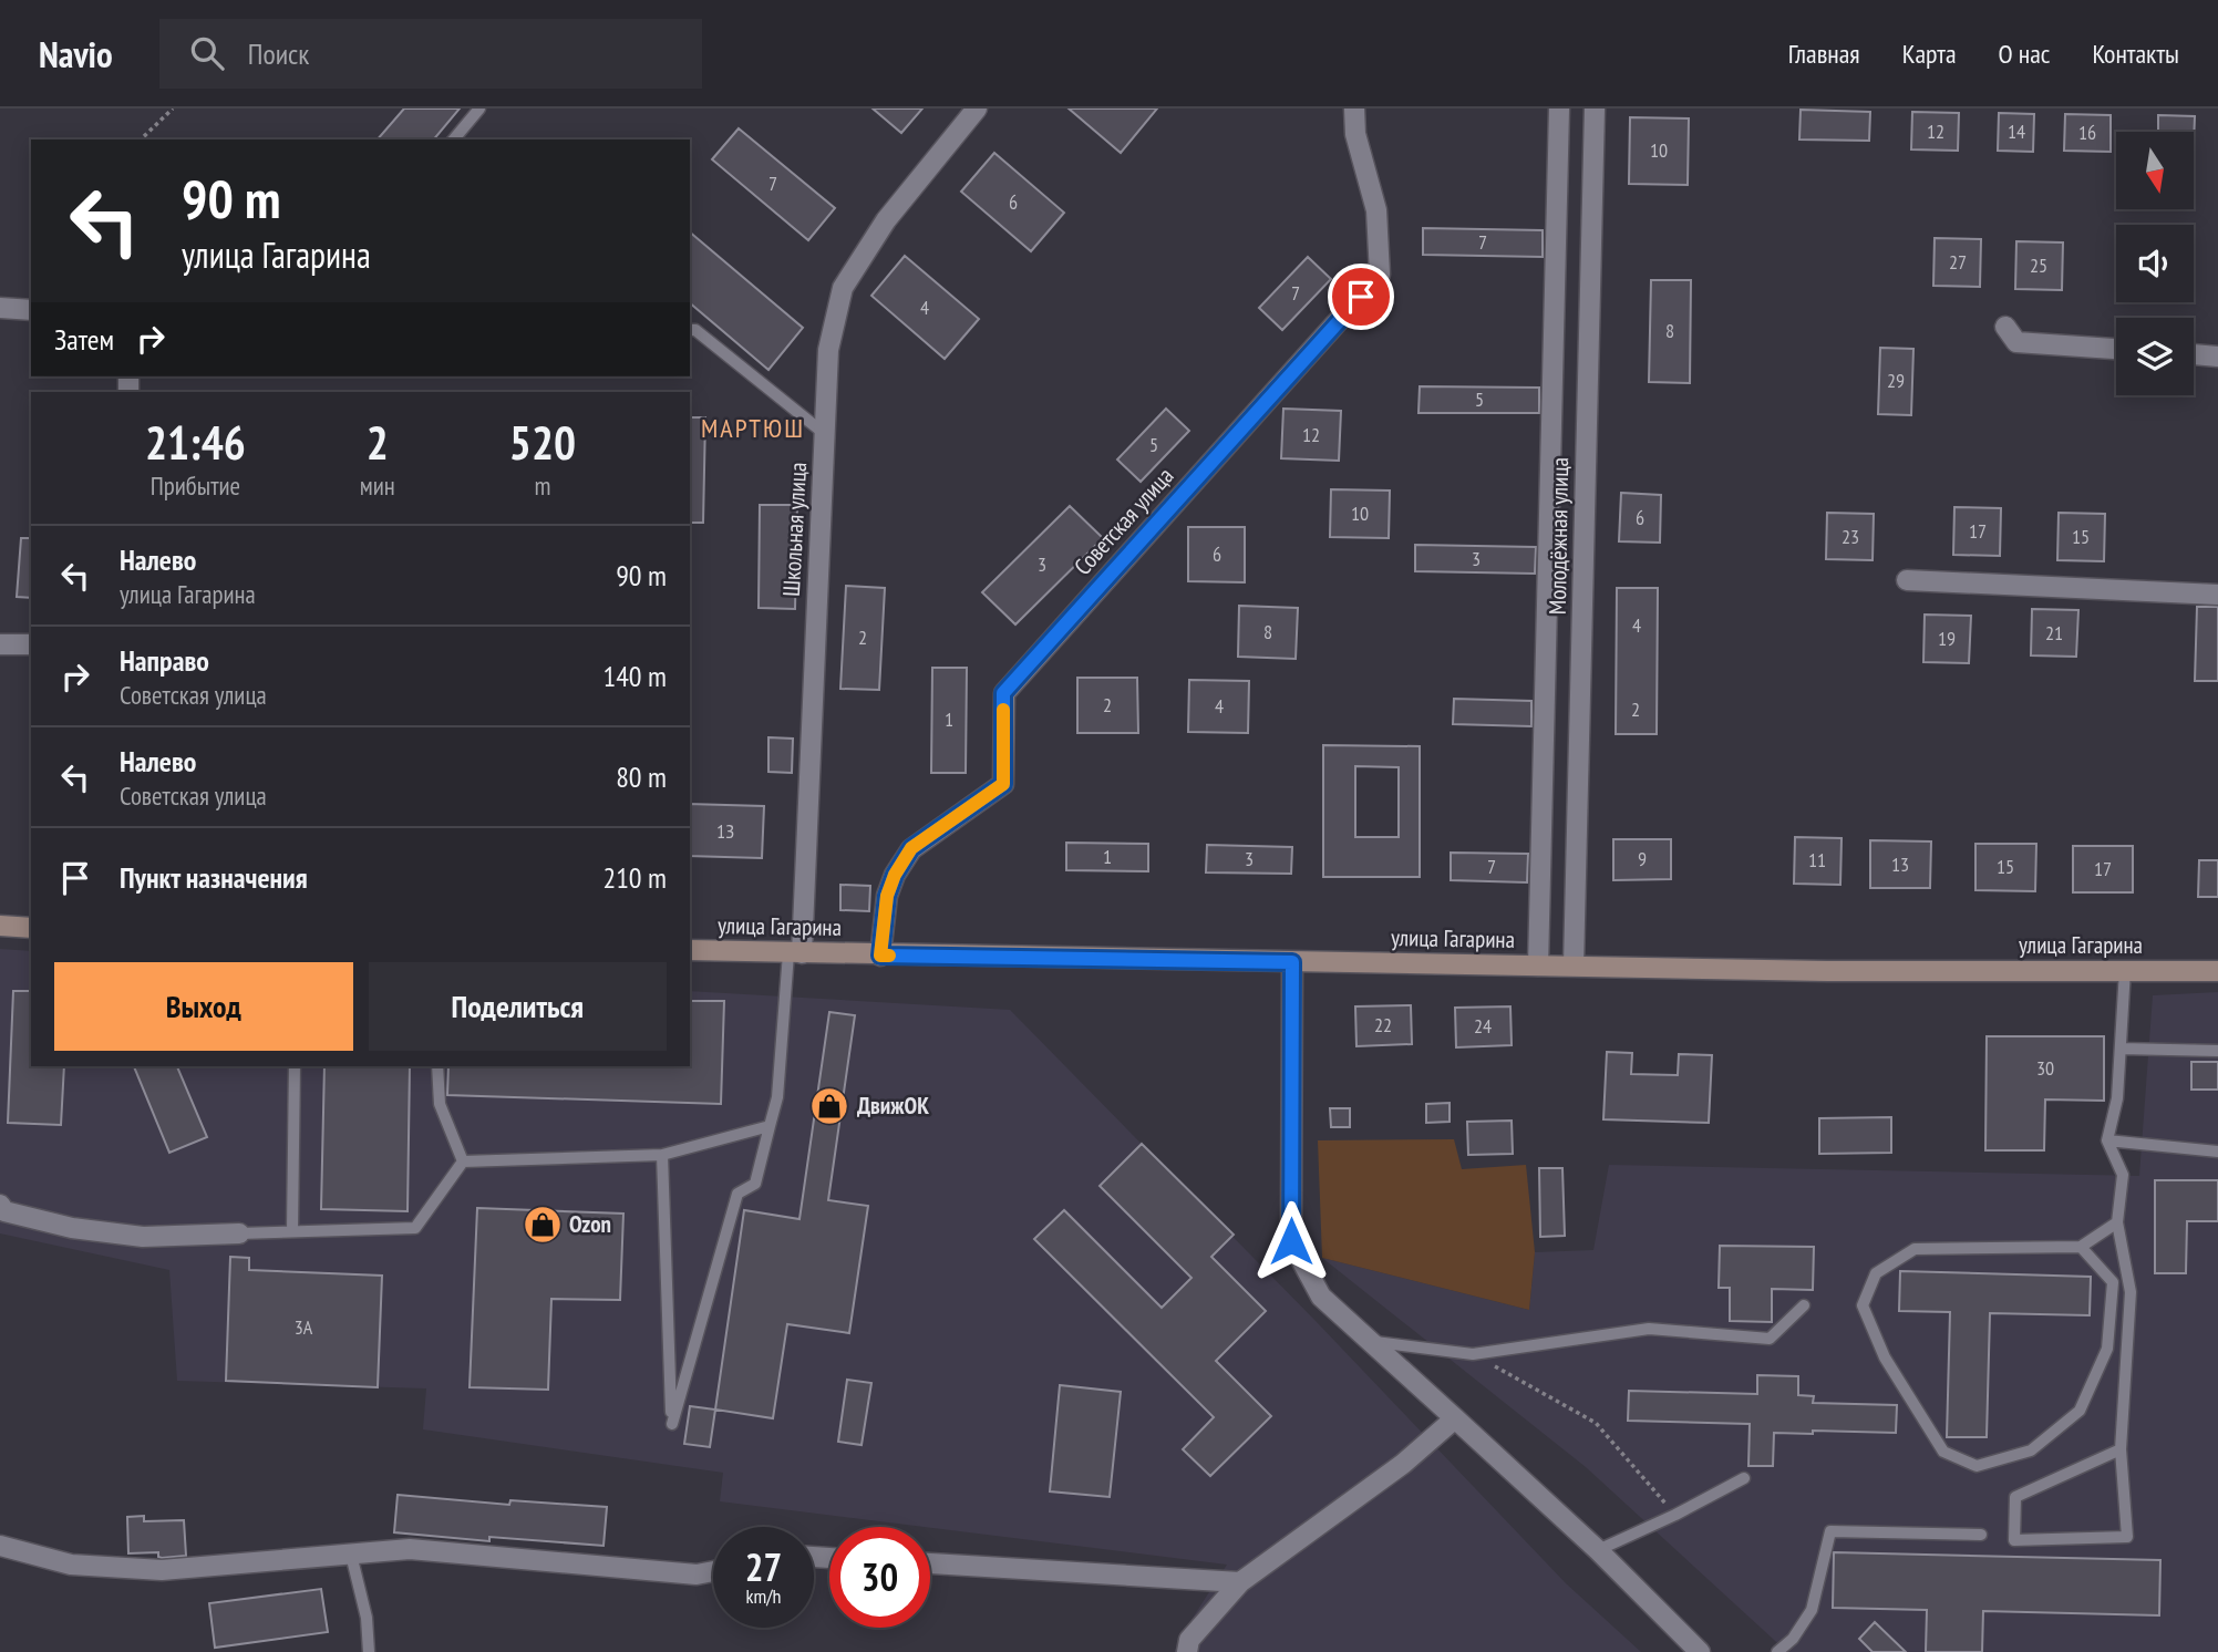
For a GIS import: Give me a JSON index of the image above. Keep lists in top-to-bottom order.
{
  "streets": {
    "main road": ["улица Гагарина"],
    "street": ["Советская улица", "Школьная улица", "Молодёжная улица"]
  },
  "crossings": [
    ["Советская улица", "улица Гагарина"],
    ["Школьная улица", "улица Гагарина"],
    ["Молодёжная улица", "улица Гагарина"]
  ],
  "districts": ["МАРТЮШ"],
  "places": {
    "shop": ["ДвижОК", "Ozon"]
  },
  "house_numbers": [
    "12",
    "14",
    "16",
    "10",
    "7",
    "6",
    "7",
    "27",
    "25",
    "7",
    "4",
    "8",
    "29",
    "5",
    "12",
    "5",
    "10",
    "6",
    "17",
    "23",
    "15",
    "6",
    "3",
    "3",
    "4",
    "8",
    "21",
    "2",
    "19",
    "2",
    "4",
    "2",
    "1",
    "1З",
    "1",
    "3",
    "9",
    "11",
    "13",
    "7",
    "15",
    "17",
    "22",
    "24",
    "30",
    "3А"
  ],
  "north": "bottom",
  "page": {
    "header": "Navio",
    "search": "Поиск",
    "nav": [
      "Главная",
      "Карта",
      "О нас",
      "Контакты"
    ],
    "turn": ["90 m", "улица Гагарина"],
    "then": "Затем",
    "eta": [
      "21:46",
      "Прибытие",
      "2",
      "мин",
      "520",
      "m"
    ],
    "list": [
      {
        "name": "Налево",
        "note": "улица Гагарина",
        "value": "90 m"
      },
      {
        "name": "Направо",
        "note": "Советская улица",
        "value": "140 m"
      },
      {
        "name": "Налево",
        "note": "Советская улица",
        "value": "80 m"
      },
      {
        "name": "Пункт назначения",
        "value": "210 m"
      }
    ],
    "buttons": ["Выход", "Поделиться"],
    "speed": "27 km/h",
    "limit": "30"
  }
}
